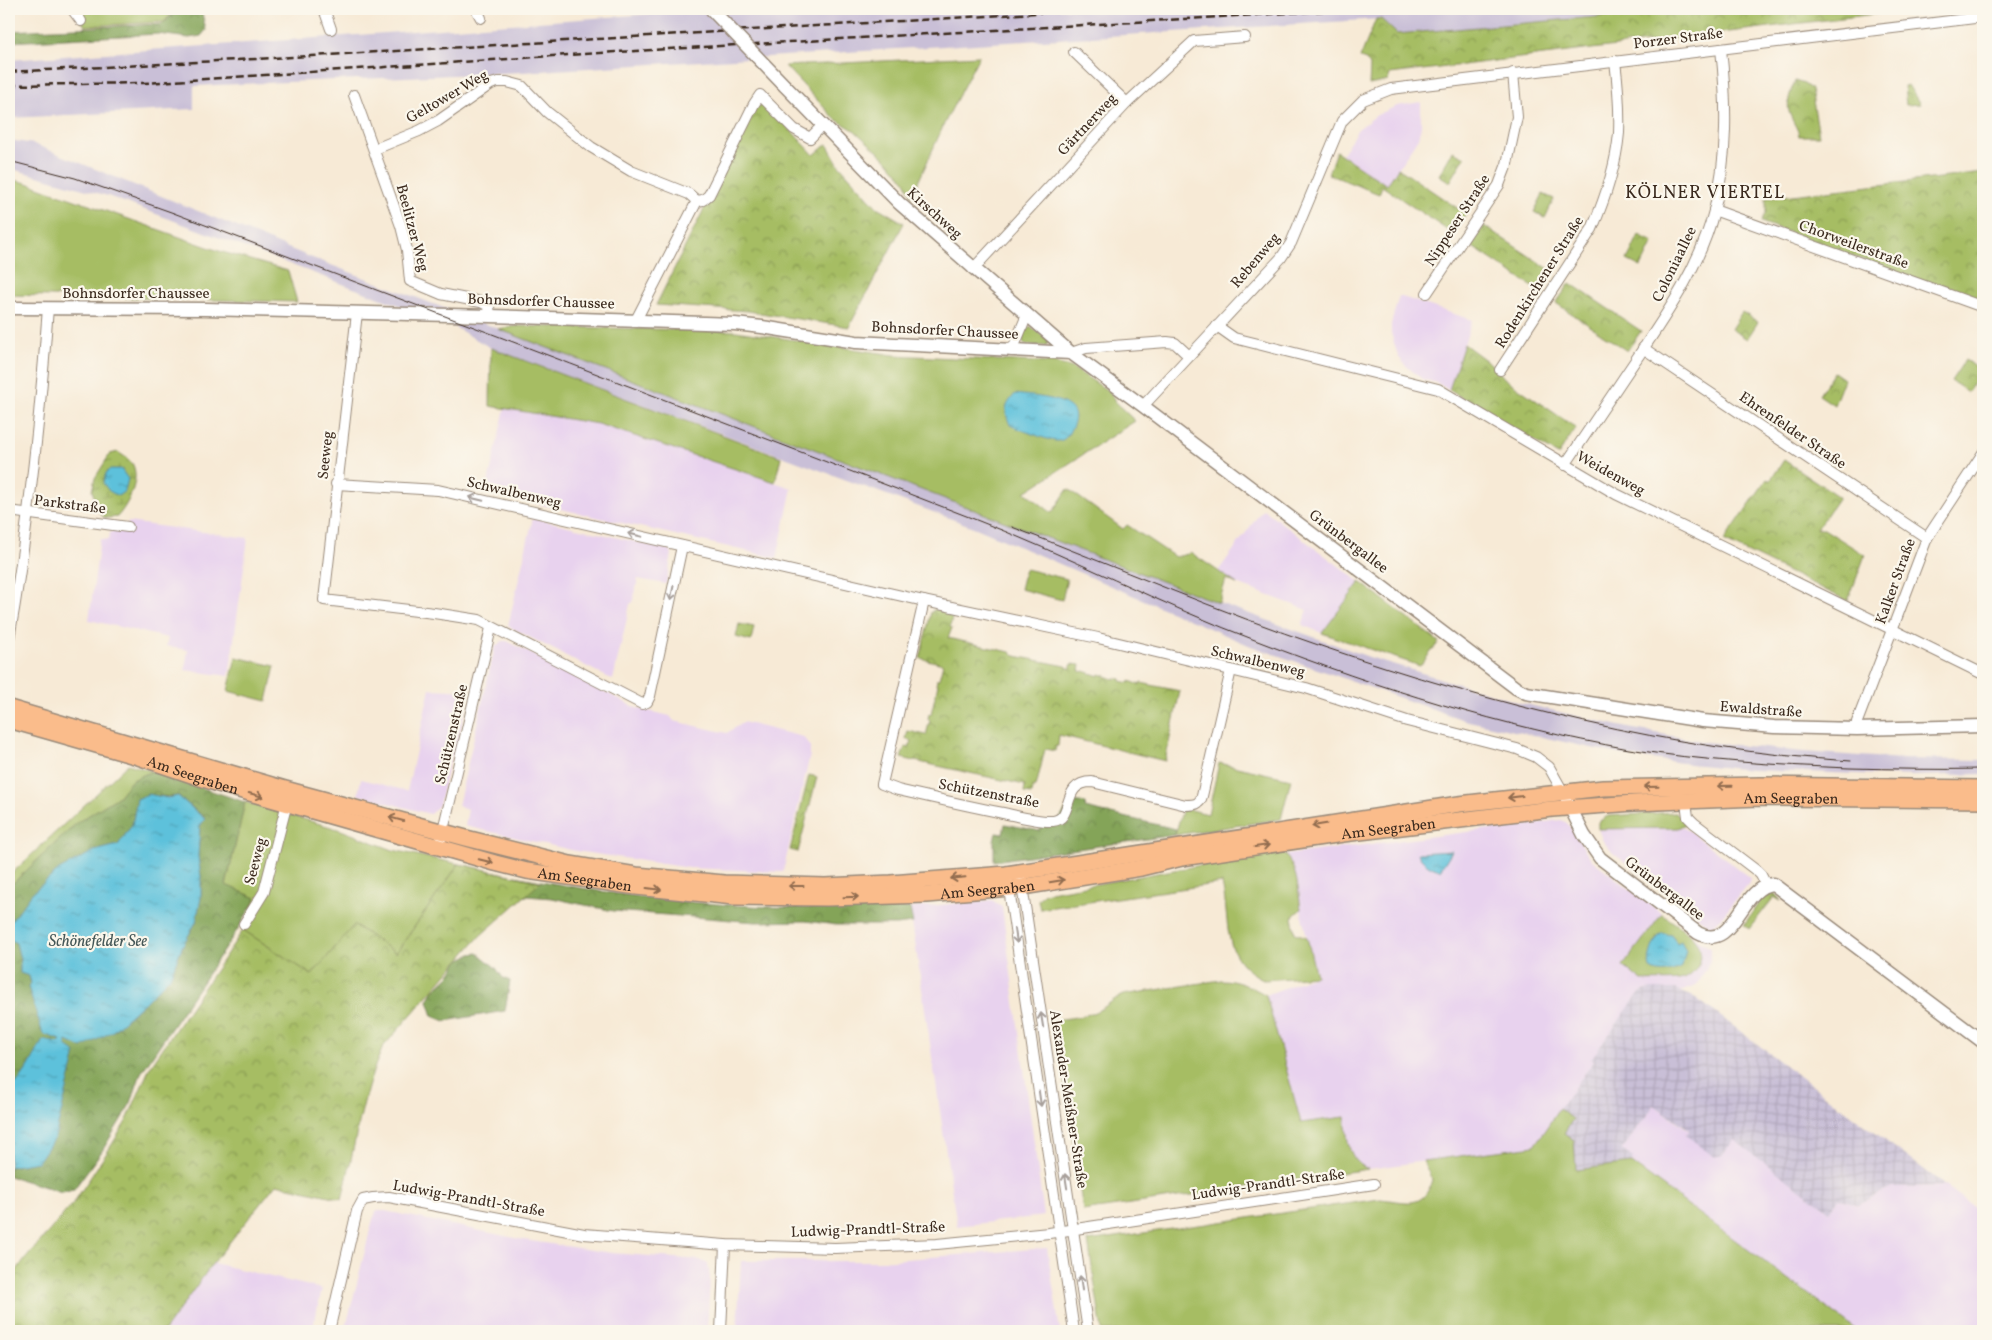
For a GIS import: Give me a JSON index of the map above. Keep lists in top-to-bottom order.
{
  "streets": {
    "main road": ["Am Seegraben"],
    "street": [
      "Porzer Straße",
      "Geltower Weg",
      "Gärtnerweg",
      "Kirschweg",
      "Nippeser Straße",
      "Beelitzer Weg",
      "Chorweilerstraße",
      "Rebenweg",
      "Coloniaallee",
      "Rodenkirchener Straße",
      "Bohnsdorfer Chaussee",
      "Ehrenfelder Straße",
      "Seeweg",
      "Weidenweg",
      "Schwalbenweg",
      "Parkstraße",
      "Grünbergallee",
      "Kalker Straße",
      "Ewaldstraße",
      "Schützenstraße",
      "Alexander-Meißner-Straße",
      "Ludwig-Prandtl-Straße"
    ]
  },
  "crossings": [
    ["Porzer Straße", "Nippeser Straße"],
    ["Porzer Straße", "Rebenweg"],
    ["Porzer Straße", "Coloniaallee"],
    ["Porzer Straße", "Rodenkirchener Straße"],
    ["Geltower Weg", "Beelitzer Weg"],
    ["Gärtnerweg", "Kirschweg"],
    ["Kirschweg", "Rebenweg"],
    ["Kirschweg", "Bohnsdorfer Chaussee"],
    ["Kirschweg", "Grünbergallee"],
    ["Beelitzer Weg", "Bohnsdorfer Chaussee"],
    ["Chorweilerstraße", "Coloniaallee"],
    ["Rebenweg", "Weidenweg"],
    ["Rebenweg", "Grünbergallee"],
    ["Coloniaallee", "Ehrenfelder Straße"],
    ["Coloniaallee", "Weidenweg"],
    ["Bohnsdorfer Chaussee", "Seeweg"],
    ["Ehrenfelder Straße", "Kalker Straße"],
    ["Seeweg", "Schwalbenweg"],
    ["Seeweg", "Schützenstraße"],
    ["Seeweg", "Am Seegraben"],
    ["Weidenweg", "Kalker Straße"],
    ["Schwalbenweg", "Grünbergallee"],
    ["Schwalbenweg", "Schützenstraße"],
    ["Schwalbenweg", "Am Seegraben"],
    ["Grünbergallee", "Ewaldstraße"],
    ["Grünbergallee", "Am Seegraben"],
    ["Kalker Straße", "Ewaldstraße"],
    ["Schützenstraße", "Am Seegraben"],
    ["Am Seegraben", "Alexander-Meißner-Straße"],
    ["Alexander-Meißner-Straße", "Ludwig-Prandtl-Straße"]
  ],
  "districts": ["KÖLNER VIERTEL"],
  "water": ["Schönefelder See"]
}
